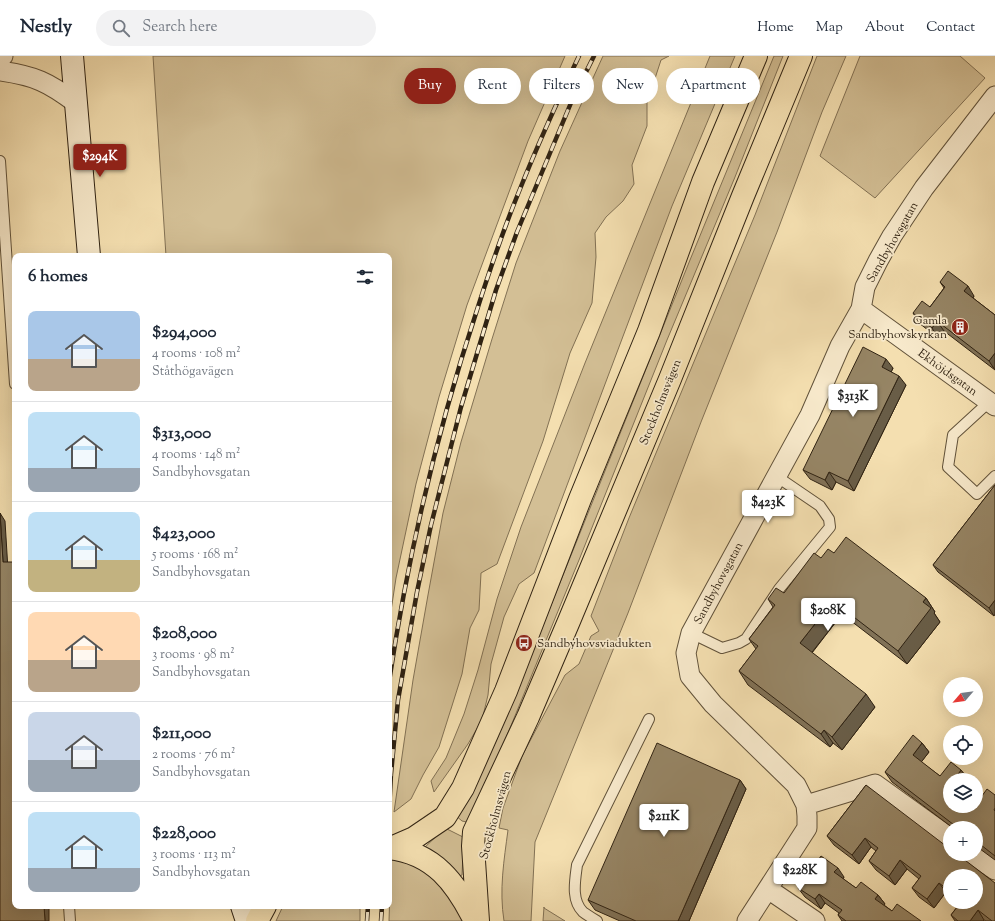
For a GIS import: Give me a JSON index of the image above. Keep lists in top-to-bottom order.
{
  "streets": {
    "highway": ["Stockholmsvägen"],
    "street": ["Sandbyhovsgatan", "Ekhöjdsgatan"]
  },
  "crossings": [
    ["Sandbyhovsgatan", "Ekhöjdsgatan"]
  ],
  "places": {
    "building": ["Gamla Sandbyhovskyrkan"],
    "bus stop": ["Sandbyhovsviadukten"]
  },
  "north": "bottom left",
  "page": {
    "header": "Nestly",
    "search": "Search here",
    "nav": [
      "Home",
      "Map",
      "About",
      "Contact"
    ],
    "chip": [
      "Buy",
      "Rent",
      "Filters",
      "New",
      "Apartment"
    ],
    "price": [
      "$294K",
      "$313K",
      "$423K",
      "$208K",
      "$211K",
      "$228K"
    ],
    "heading": "6 homes",
    "list": [
      {
        "name": "$294,000",
        "note": "4 rooms · 108 m² · Ståthögavägen"
      },
      {
        "name": "$313,000",
        "note": "4 rooms · 148 m² · Sandbyhovsgatan"
      },
      {
        "name": "$423,000",
        "note": "5 rooms · 168 m² · Sandbyhovsgatan"
      },
      {
        "name": "$208,000",
        "note": "3 rooms · 98 m² · Sandbyhovsgatan"
      },
      {
        "name": "$211,000",
        "note": "2 rooms · 76 m² · Sandbyhovsgatan"
      },
      {
        "name": "$228,000",
        "note": "3 rooms · 113 m² · Sandbyhovsgatan"
      }
    ],
    "map_buttons": ["+", "−"]
  }
}
